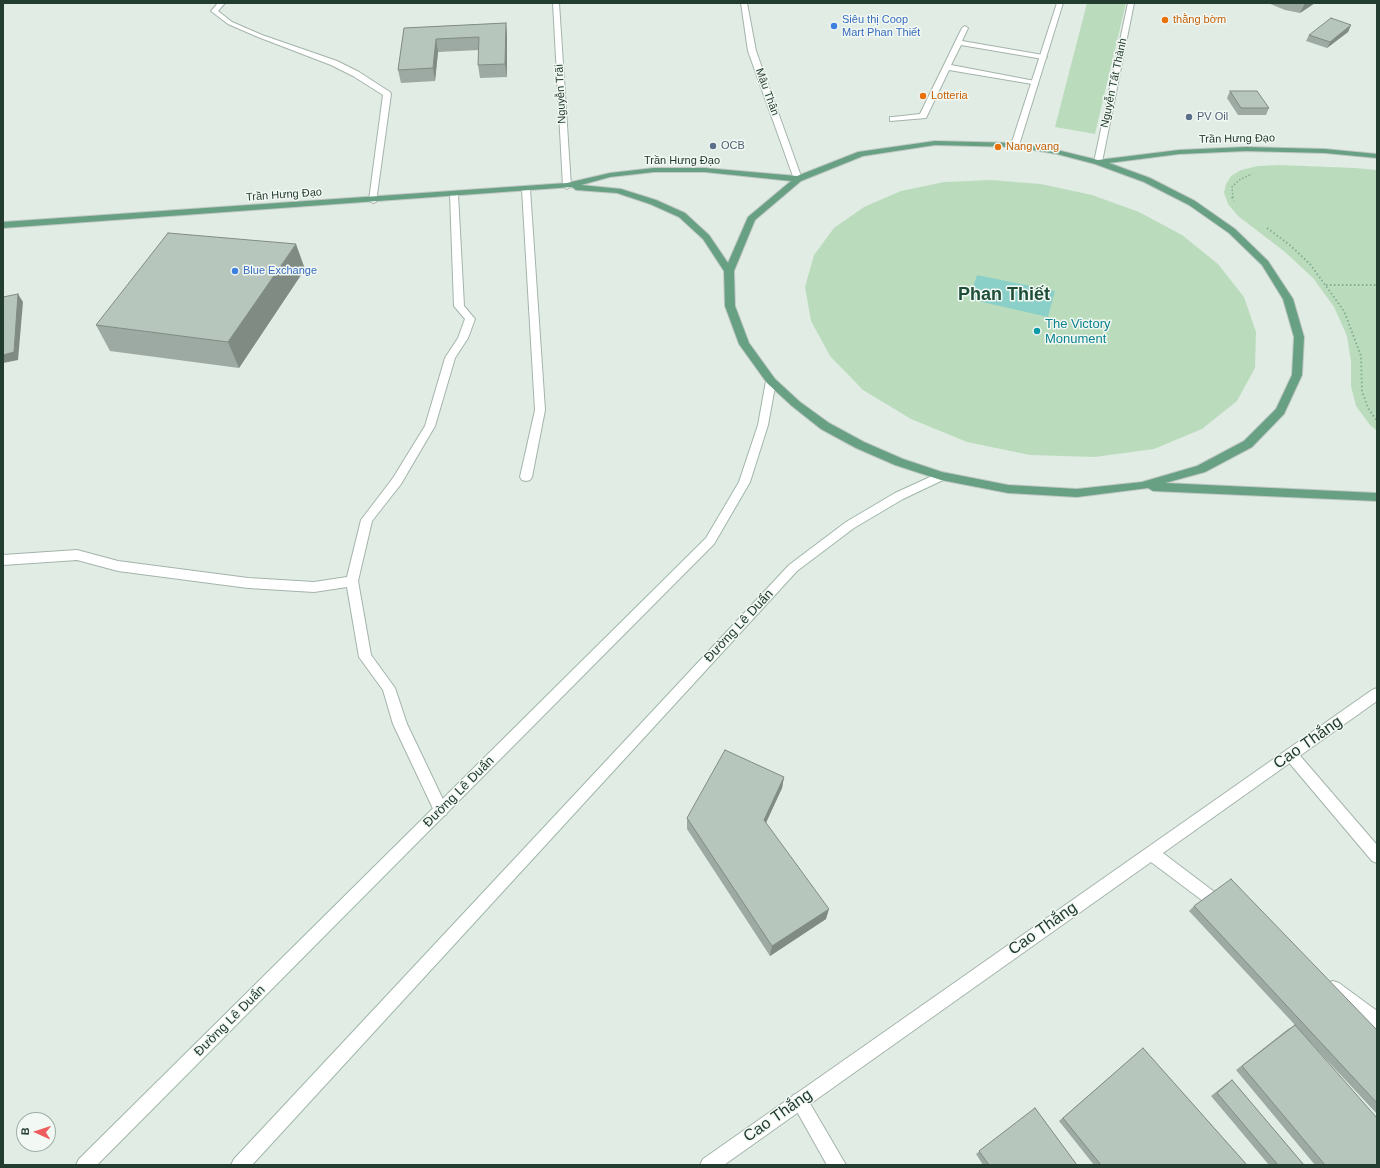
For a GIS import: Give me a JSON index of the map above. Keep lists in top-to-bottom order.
{
  "streets": {
    "main road": ["Trần Hưng Đạo"],
    "street": [
      "Nguyễn Tất Thành",
      "Mậu Thân",
      "Nguyễn Trãi",
      "Đường Lê Duẩn",
      "Cao Thắng"
    ]
  },
  "crossings": [
    ["Nguyễn Tất Thành", "Trần Hưng Đạo"],
    ["Mậu Thân", "Trần Hưng Đạo"],
    ["Nguyễn Trãi", "Trần Hưng Đạo"]
  ],
  "districts": ["Phan Thiết"],
  "places": [
    "thằng bờm",
    "Siêu thị Coop Mart Phan Thiết",
    "Lotteria",
    "PV Oil",
    "OCB",
    "Nang vang",
    "Blue Exchange",
    "The Victory Monument"
  ],
  "north": "left"
}
